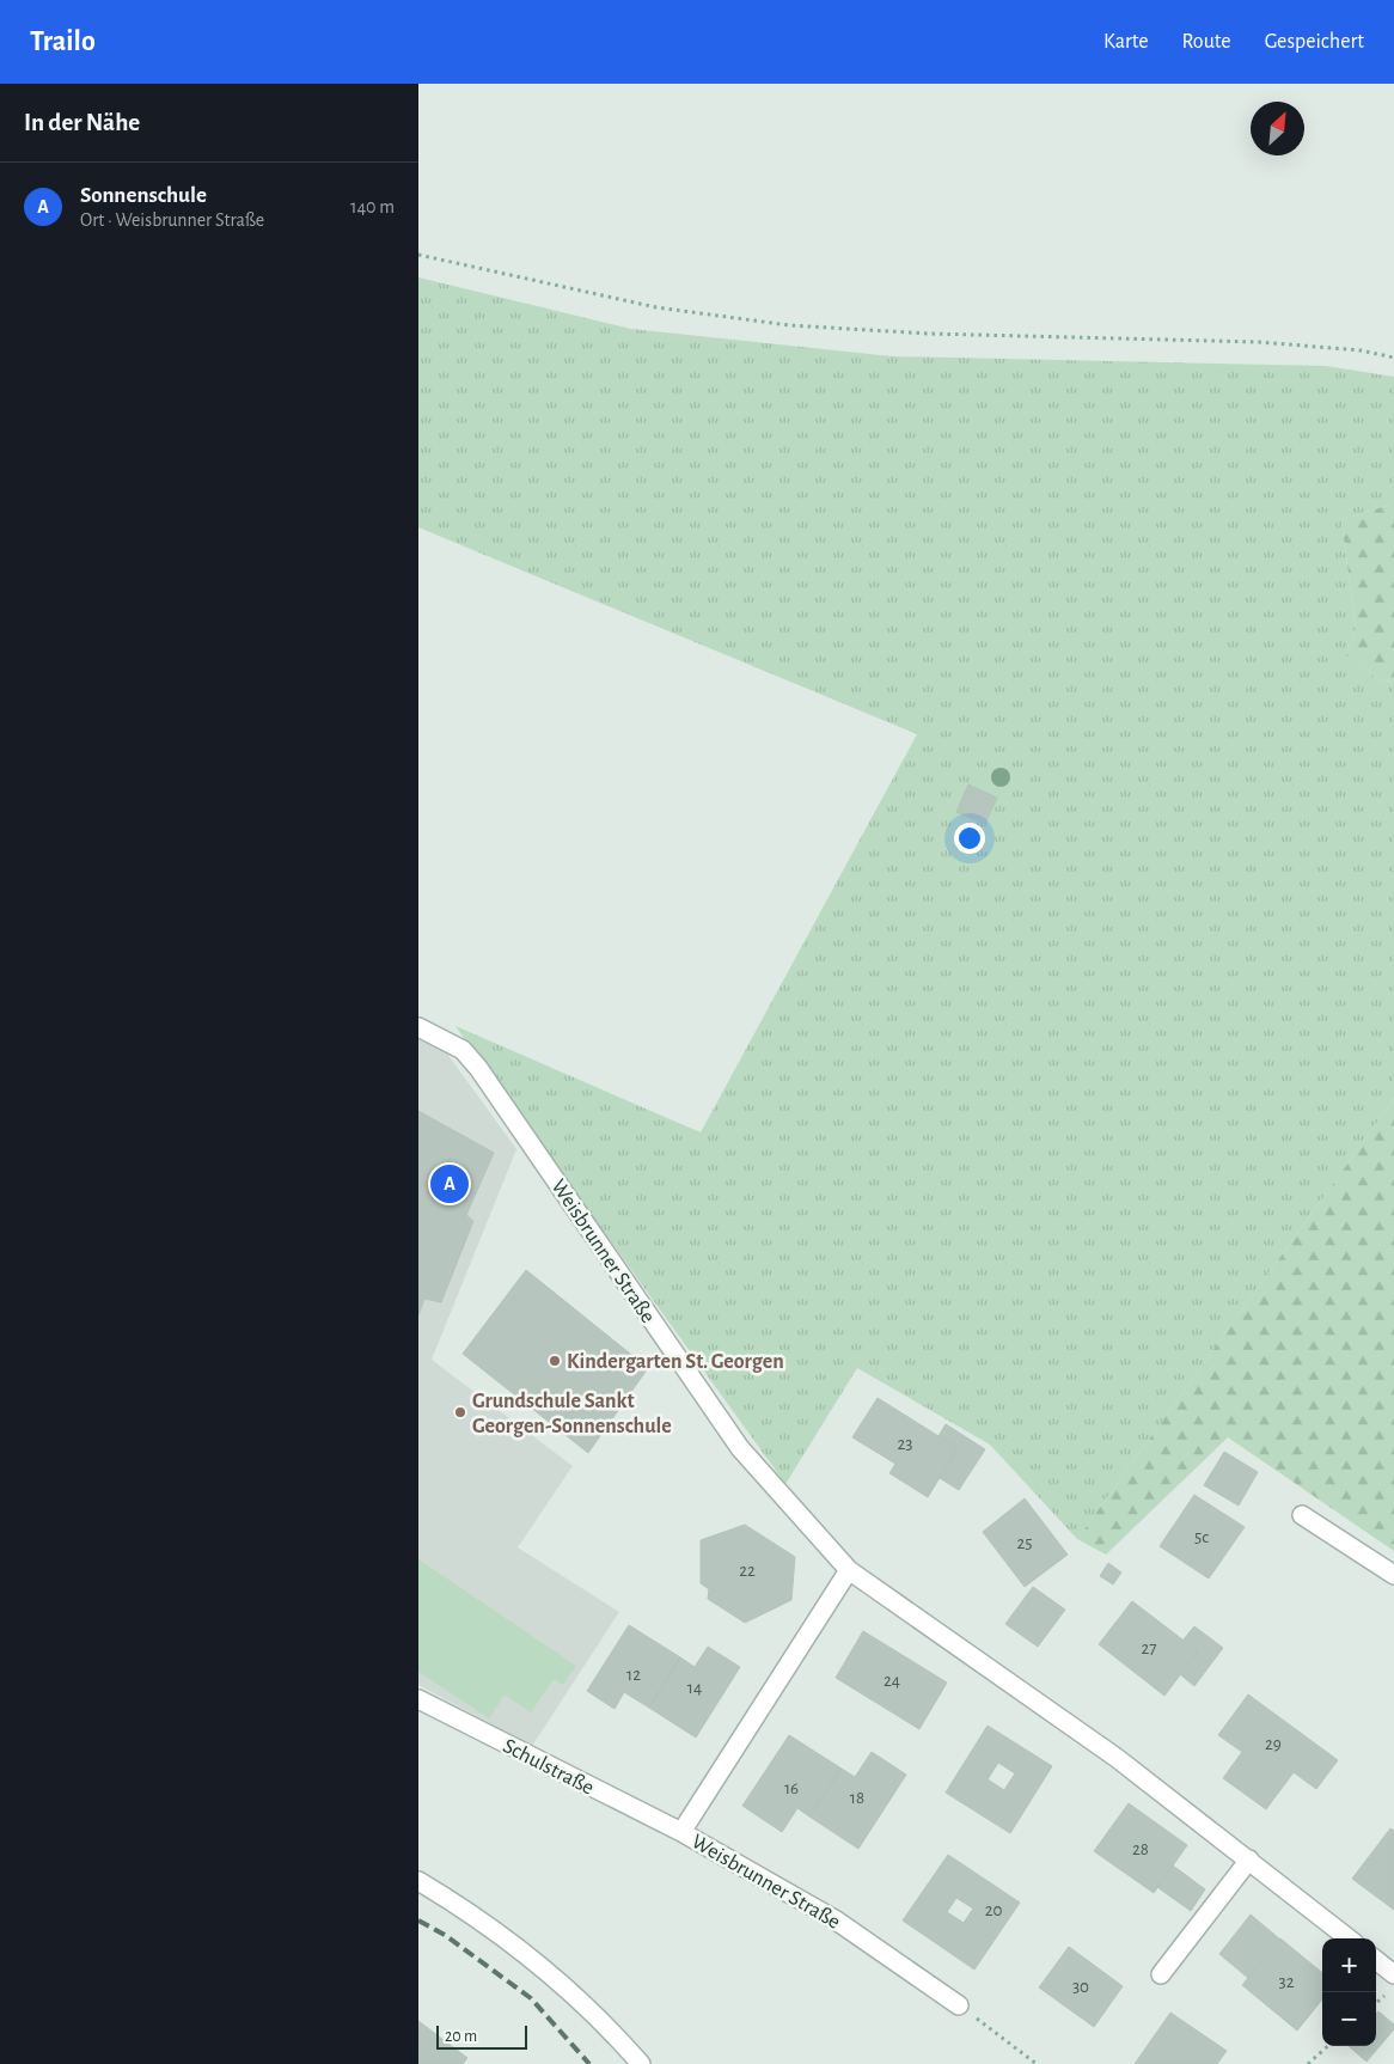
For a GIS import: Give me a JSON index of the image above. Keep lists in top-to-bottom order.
{
  "streets": {
    "street": ["Weisbrunner Straße", "Schulstraße"]
  },
  "crossings": [
    ["Weisbrunner Straße", "Schulstraße"]
  ],
  "places": ["Kindergarten St. Georgen", "Grundschule Sankt Georgen-Sonnenschule"],
  "house_numbers": [
    "23",
    "5c",
    "25",
    "22",
    "27",
    "12",
    "24",
    "14",
    "29",
    "16",
    "18",
    "28",
    "20",
    "32",
    "30"
  ],
  "scale_bar": "20 m",
  "north": "top right",
  "page": {
    "header": "Trailo",
    "nav": ["Karte", "Route", "Gespeichert"],
    "heading": "In der Nähe",
    "list": [
      {
        "mark": "A",
        "name": "Sonnenschule",
        "note": "Ort · Weisbrunner Straße",
        "value": "140 m"
      }
    ],
    "pins": "A",
    "map_buttons": ["+", "−"],
    "scale": "20 m"
  }
}
